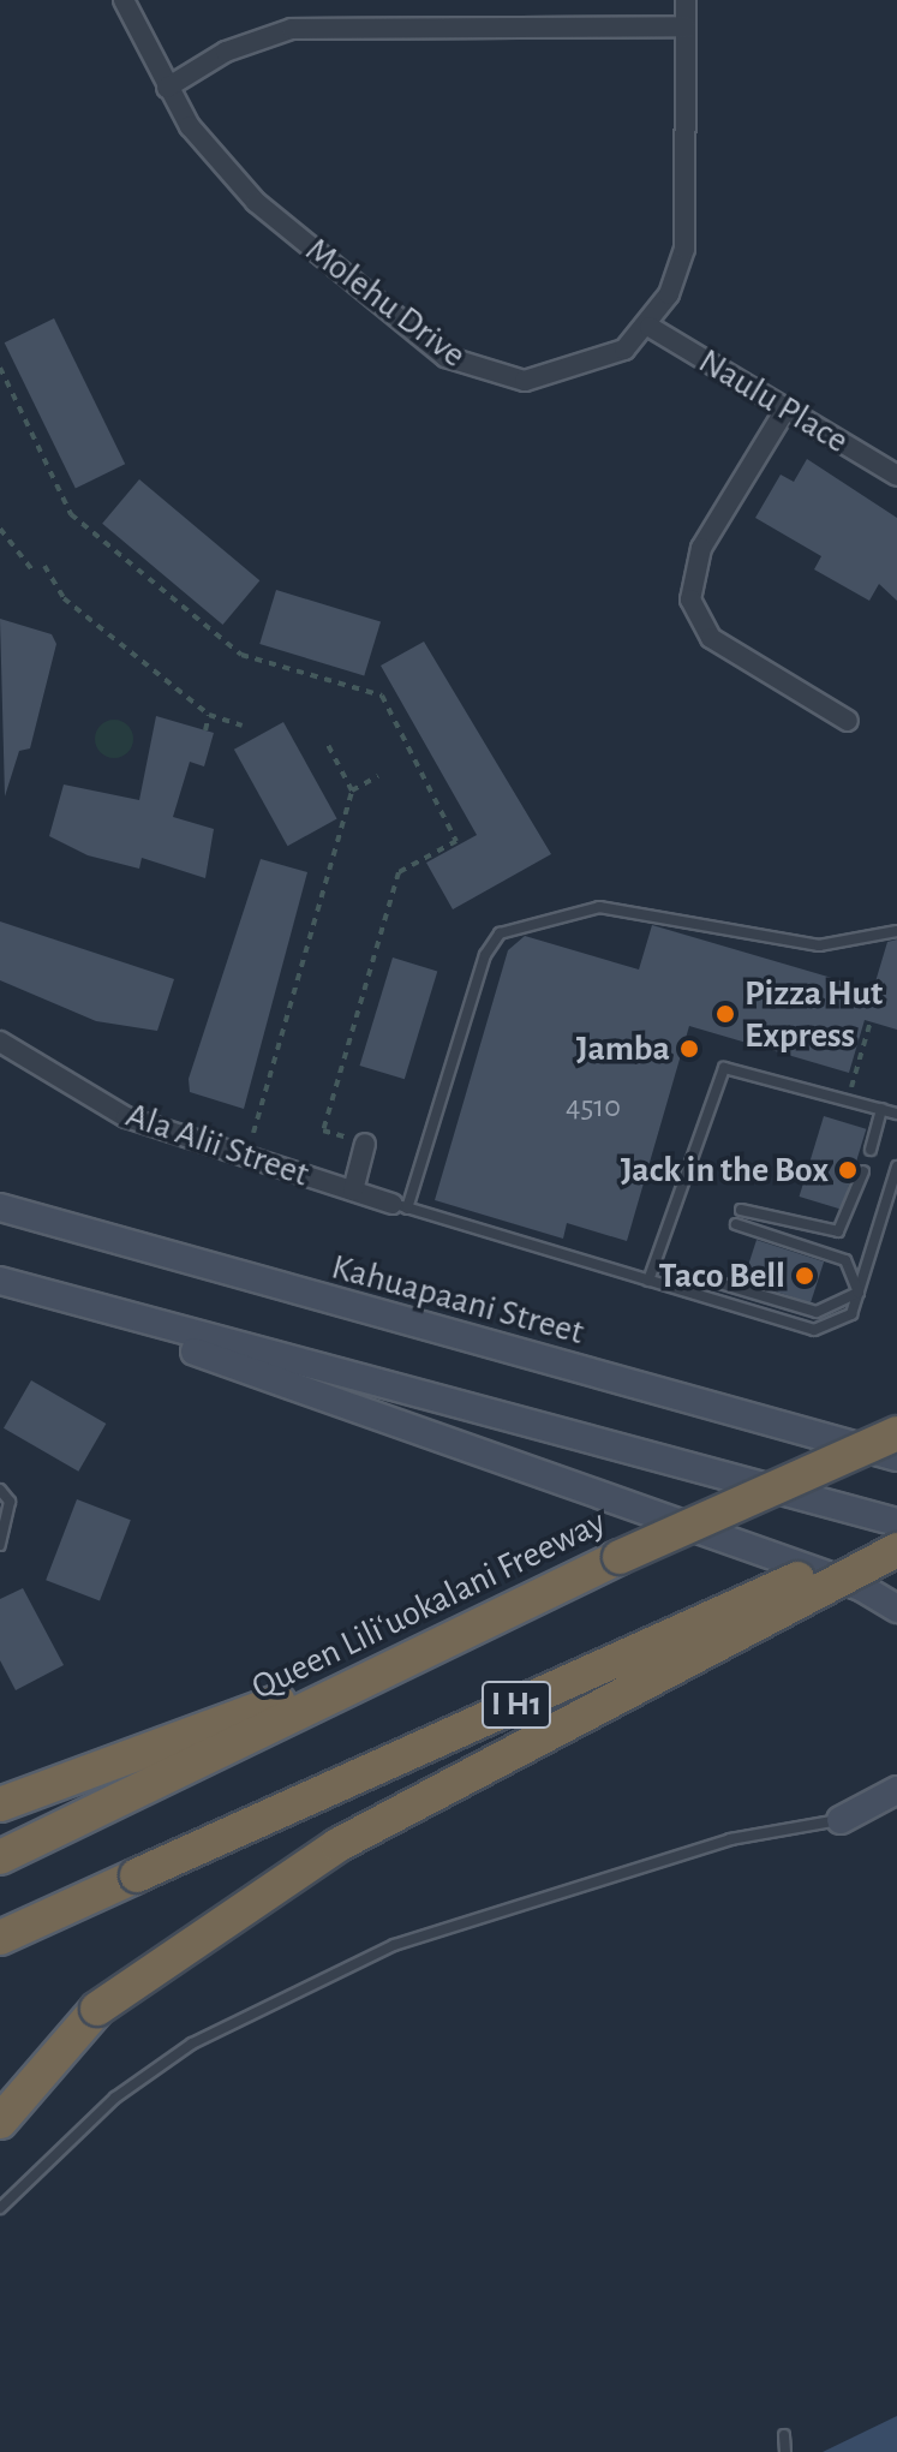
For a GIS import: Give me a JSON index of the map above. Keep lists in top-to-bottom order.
{
  "streets": {
    "highway": ["Queen Liliʻuokalani Freeway", "I H1"],
    "main road": ["Kahuapaani Street"],
    "street": ["Molehu Drive", "Naulu Place", "Ala Alii Street"]
  },
  "crossings": [
    ["Molehu Drive", "Naulu Place"]
  ],
  "places": [
    "Pizza Hut Express",
    "Jamba",
    "Jack in the Box",
    "Taco Bell"
  ],
  "house_numbers": ["4510"]
}
